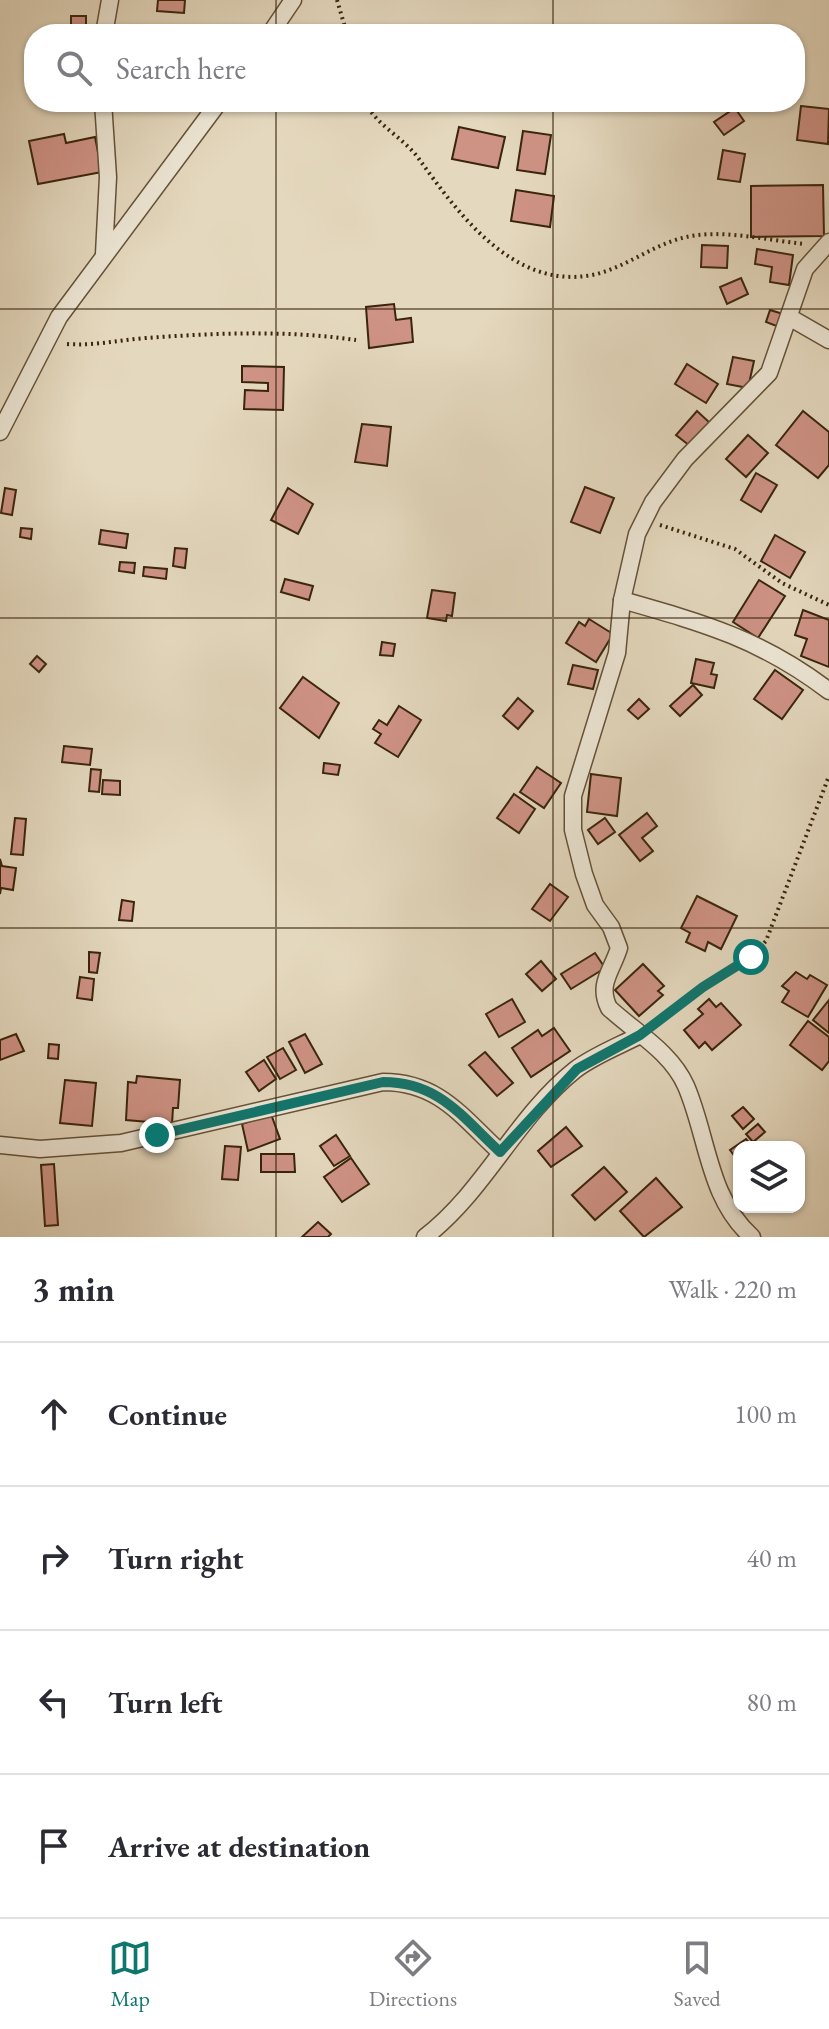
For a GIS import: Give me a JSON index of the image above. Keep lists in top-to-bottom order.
{
  "page": {
    "search": "Search here",
    "heading": ["3 min", "Walk · 220 m"],
    "list": [
      ["Continue", "100 m"],
      ["Turn right", "40 m"],
      ["Turn left", "80 m"],
      "Arrive at destination"
    ],
    "nav": ["Map", "Directions", "Saved"]
  }
}
